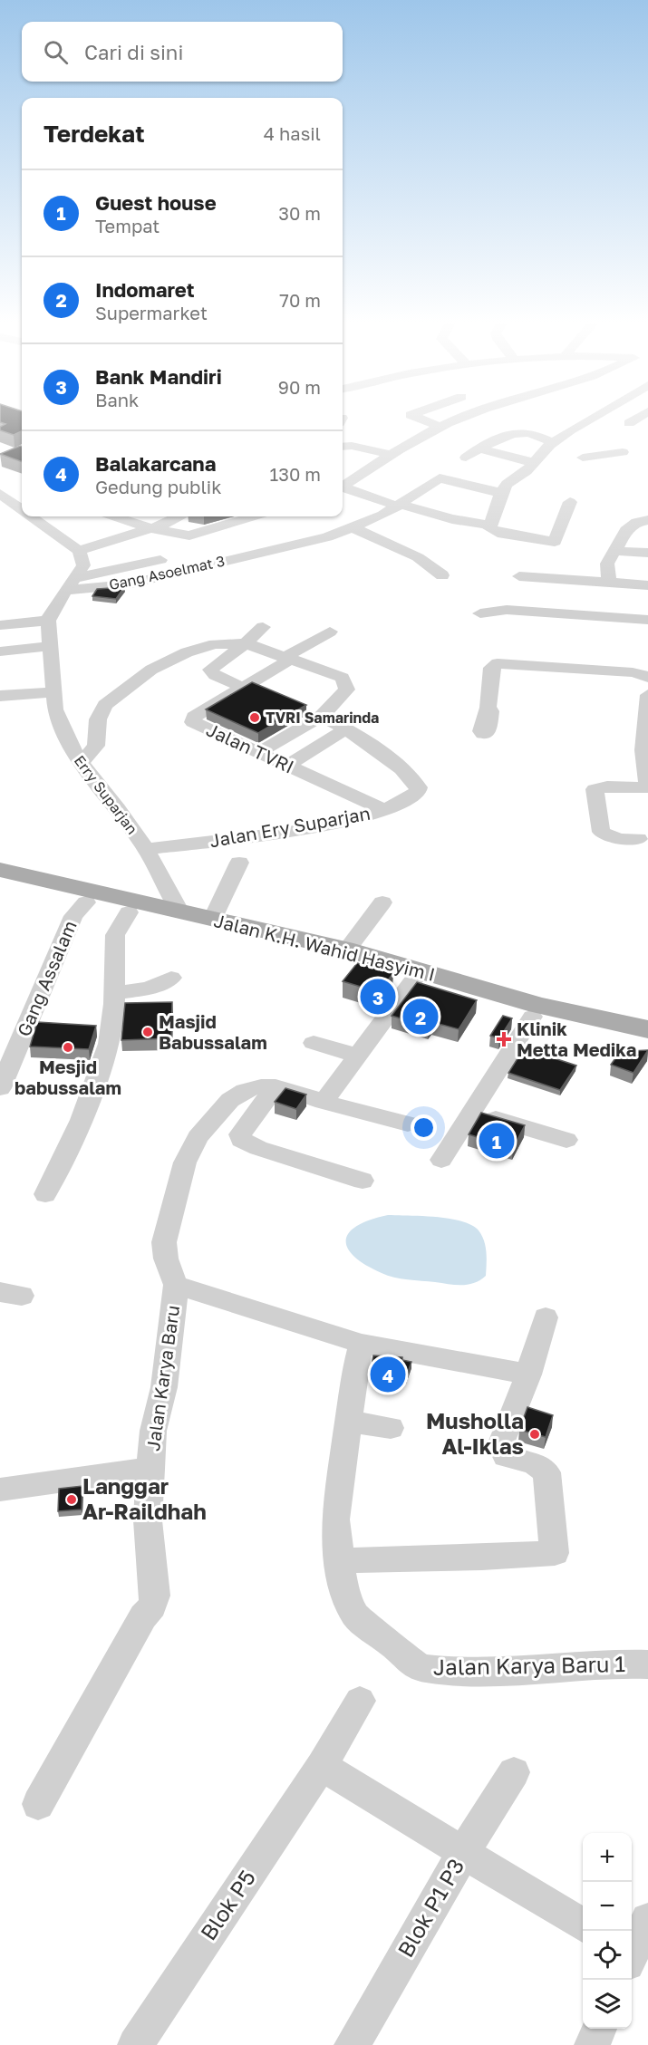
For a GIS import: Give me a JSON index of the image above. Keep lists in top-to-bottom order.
{
  "streets": {
    "main road": ["Jalan K.H. Wahid Hasyim I"],
    "street": [
      "Gang Asoelmat 3",
      "Jalan TVRI",
      "Erry Suparjan",
      "Jalan Ery Suparjan",
      "Gang Assalam",
      "Jalan Karya Baru",
      "Jalan Karya Baru 1",
      "Blok P5",
      "Blok P1 P3"
    ]
  },
  "crossings": [
    ["Jalan TVRI", "Jalan Ery Suparjan"],
    ["Erry Suparjan", "Jalan Ery Suparjan"],
    ["Erry Suparjan", "Jalan K.H. Wahid Hasyim I"],
    ["Jalan K.H. Wahid Hasyim I", "Gang Assalam"]
  ],
  "places": {
    "other": [
      "TVRI Samarinda",
      "Masjid Babussalam",
      "Mesjid babussalam",
      "Musholla Al-Iklas",
      "Langgar Ar-Raildhah"
    ],
    "health": ["Klinik Metta Medika"]
  },
  "page": {
    "search": "Cari di sini",
    "heading": ["Terdekat", "4 hasil"],
    "list": [
      {
        "mark": "1",
        "name": "Guest house",
        "note": "Tempat",
        "value": "30 m"
      },
      {
        "mark": "2",
        "name": "Indomaret",
        "note": "Supermarket",
        "value": "70 m"
      },
      {
        "mark": "3",
        "name": "Bank Mandiri",
        "note": "Bank",
        "value": "90 m"
      },
      {
        "mark": "4",
        "name": "Balakarcana",
        "note": "Gedung publik",
        "value": "130 m"
      }
    ],
    "pins": [
      "3",
      "2",
      "1",
      "4"
    ],
    "map_buttons": ["+", "−"]
  }
}
